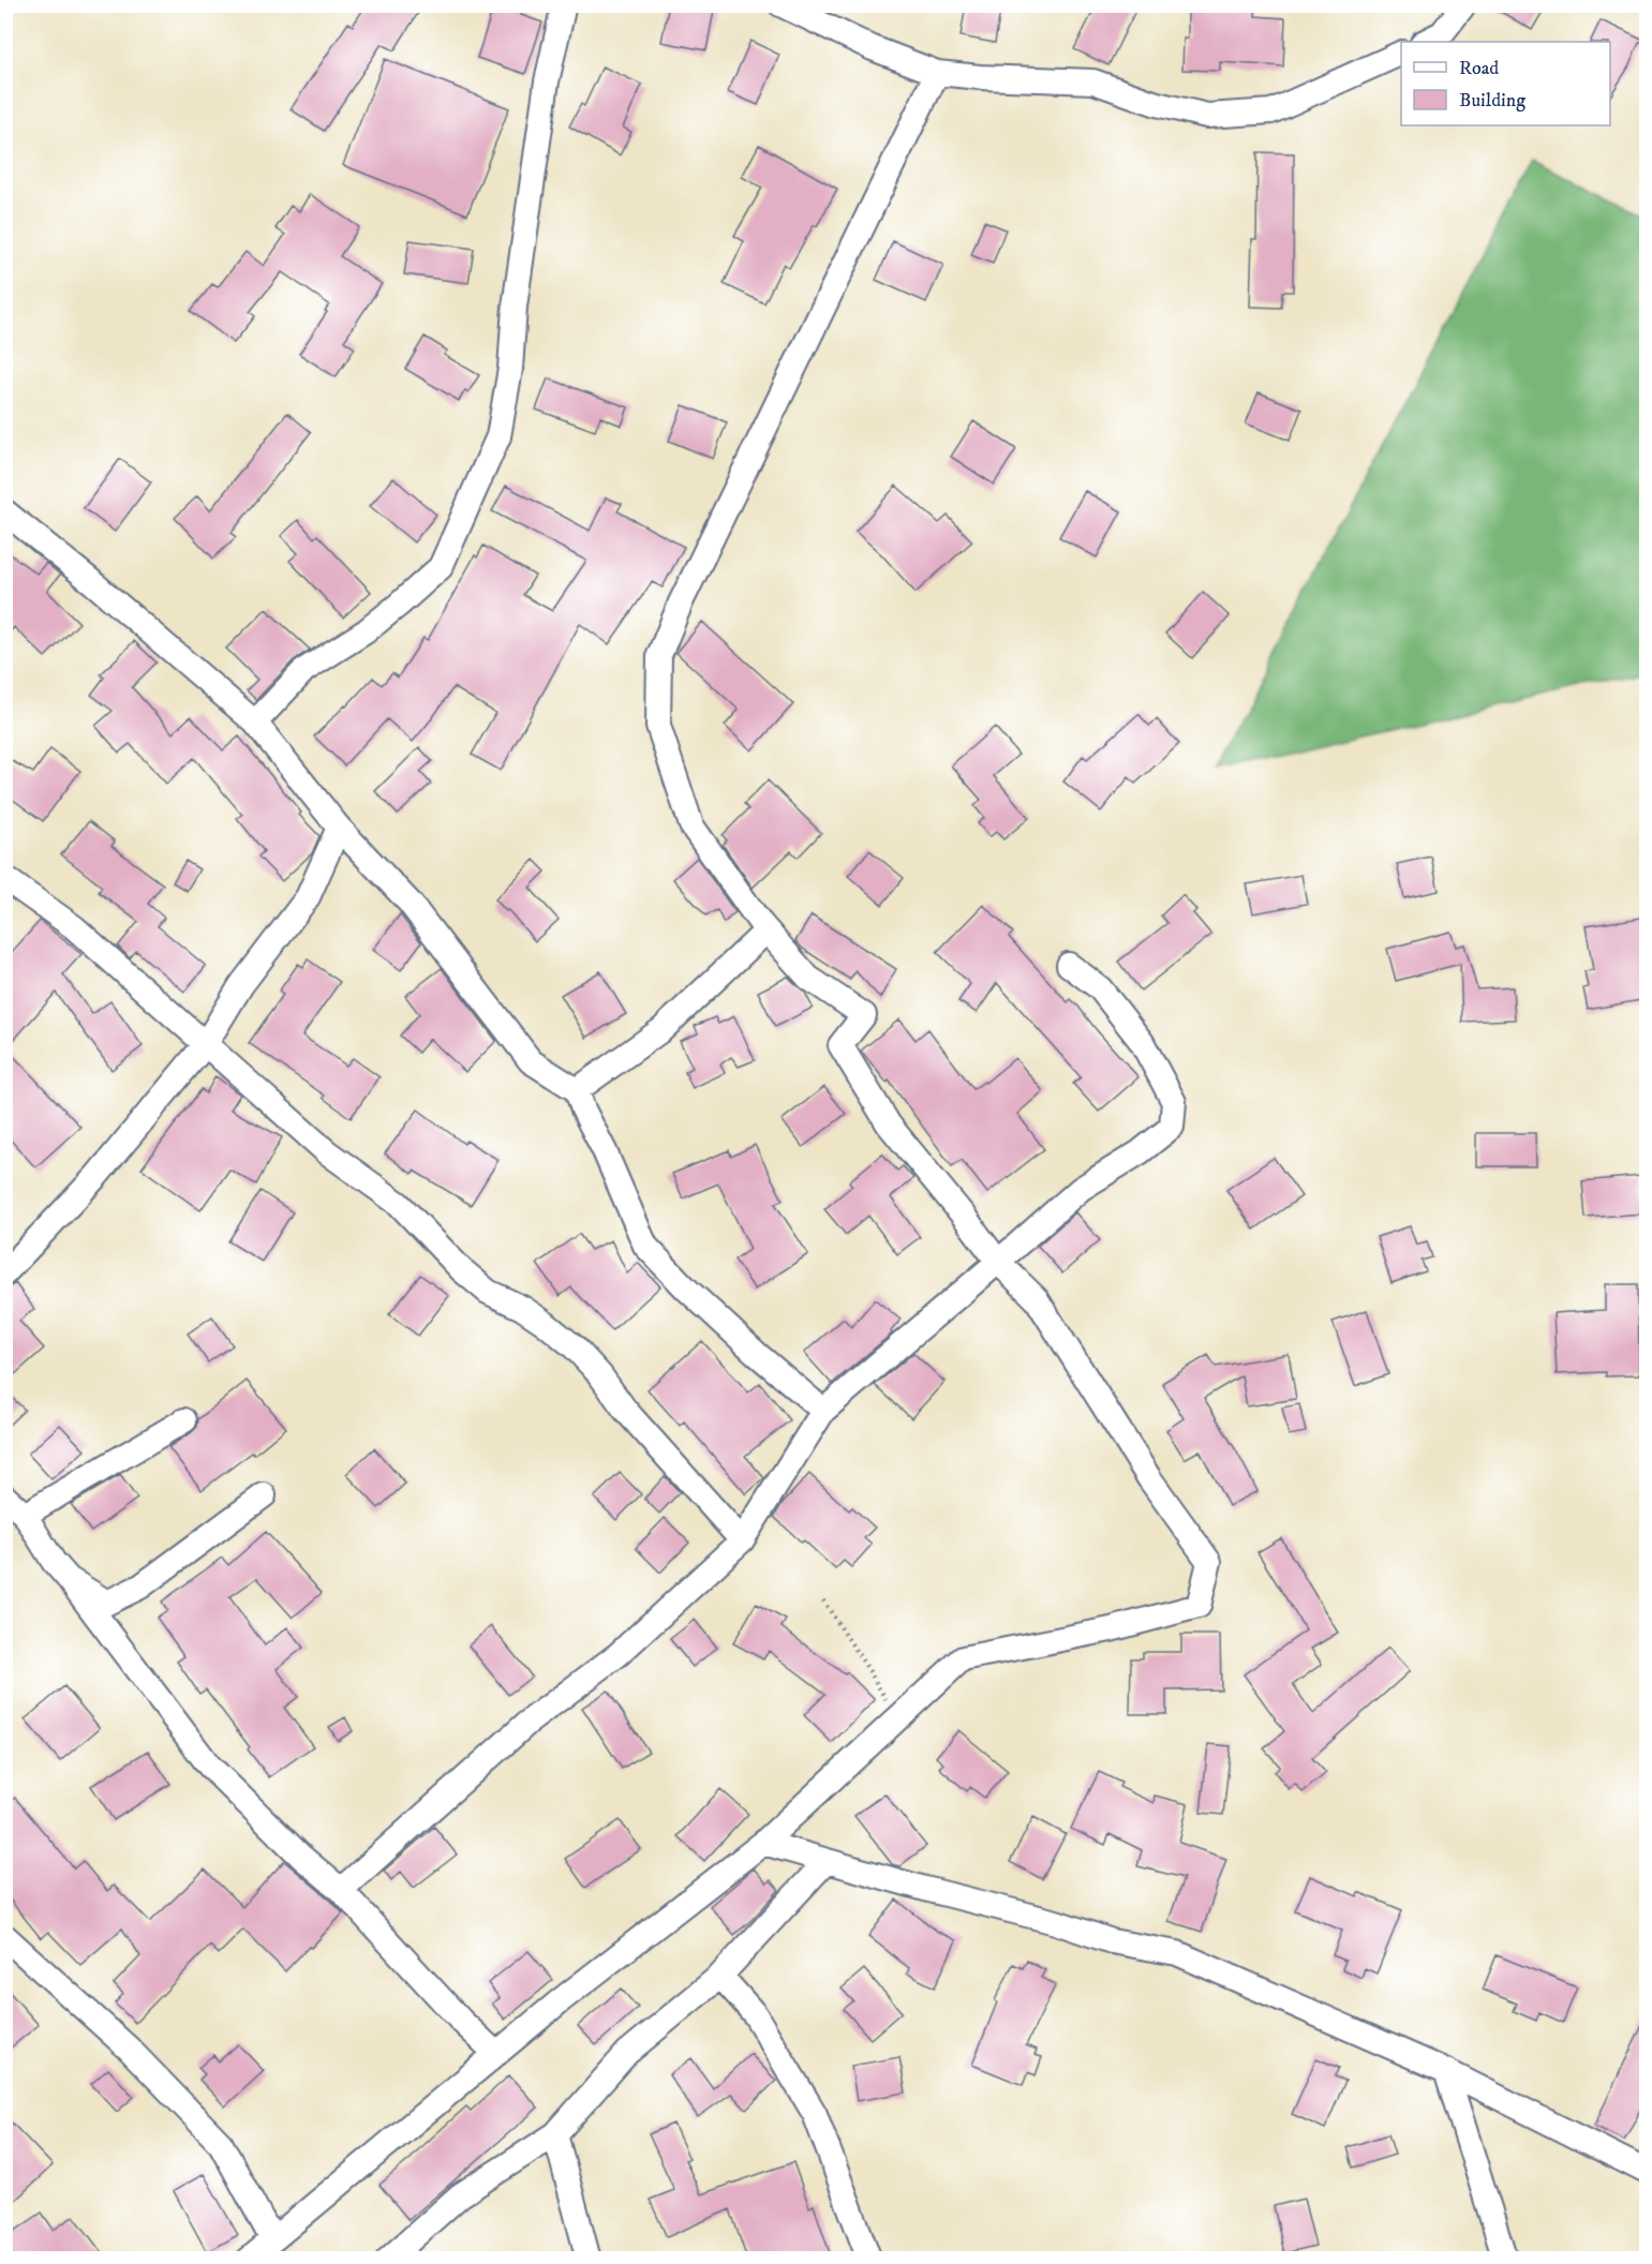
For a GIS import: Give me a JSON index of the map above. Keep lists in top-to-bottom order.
{
  "legend": ["Road", "Building"]
}
